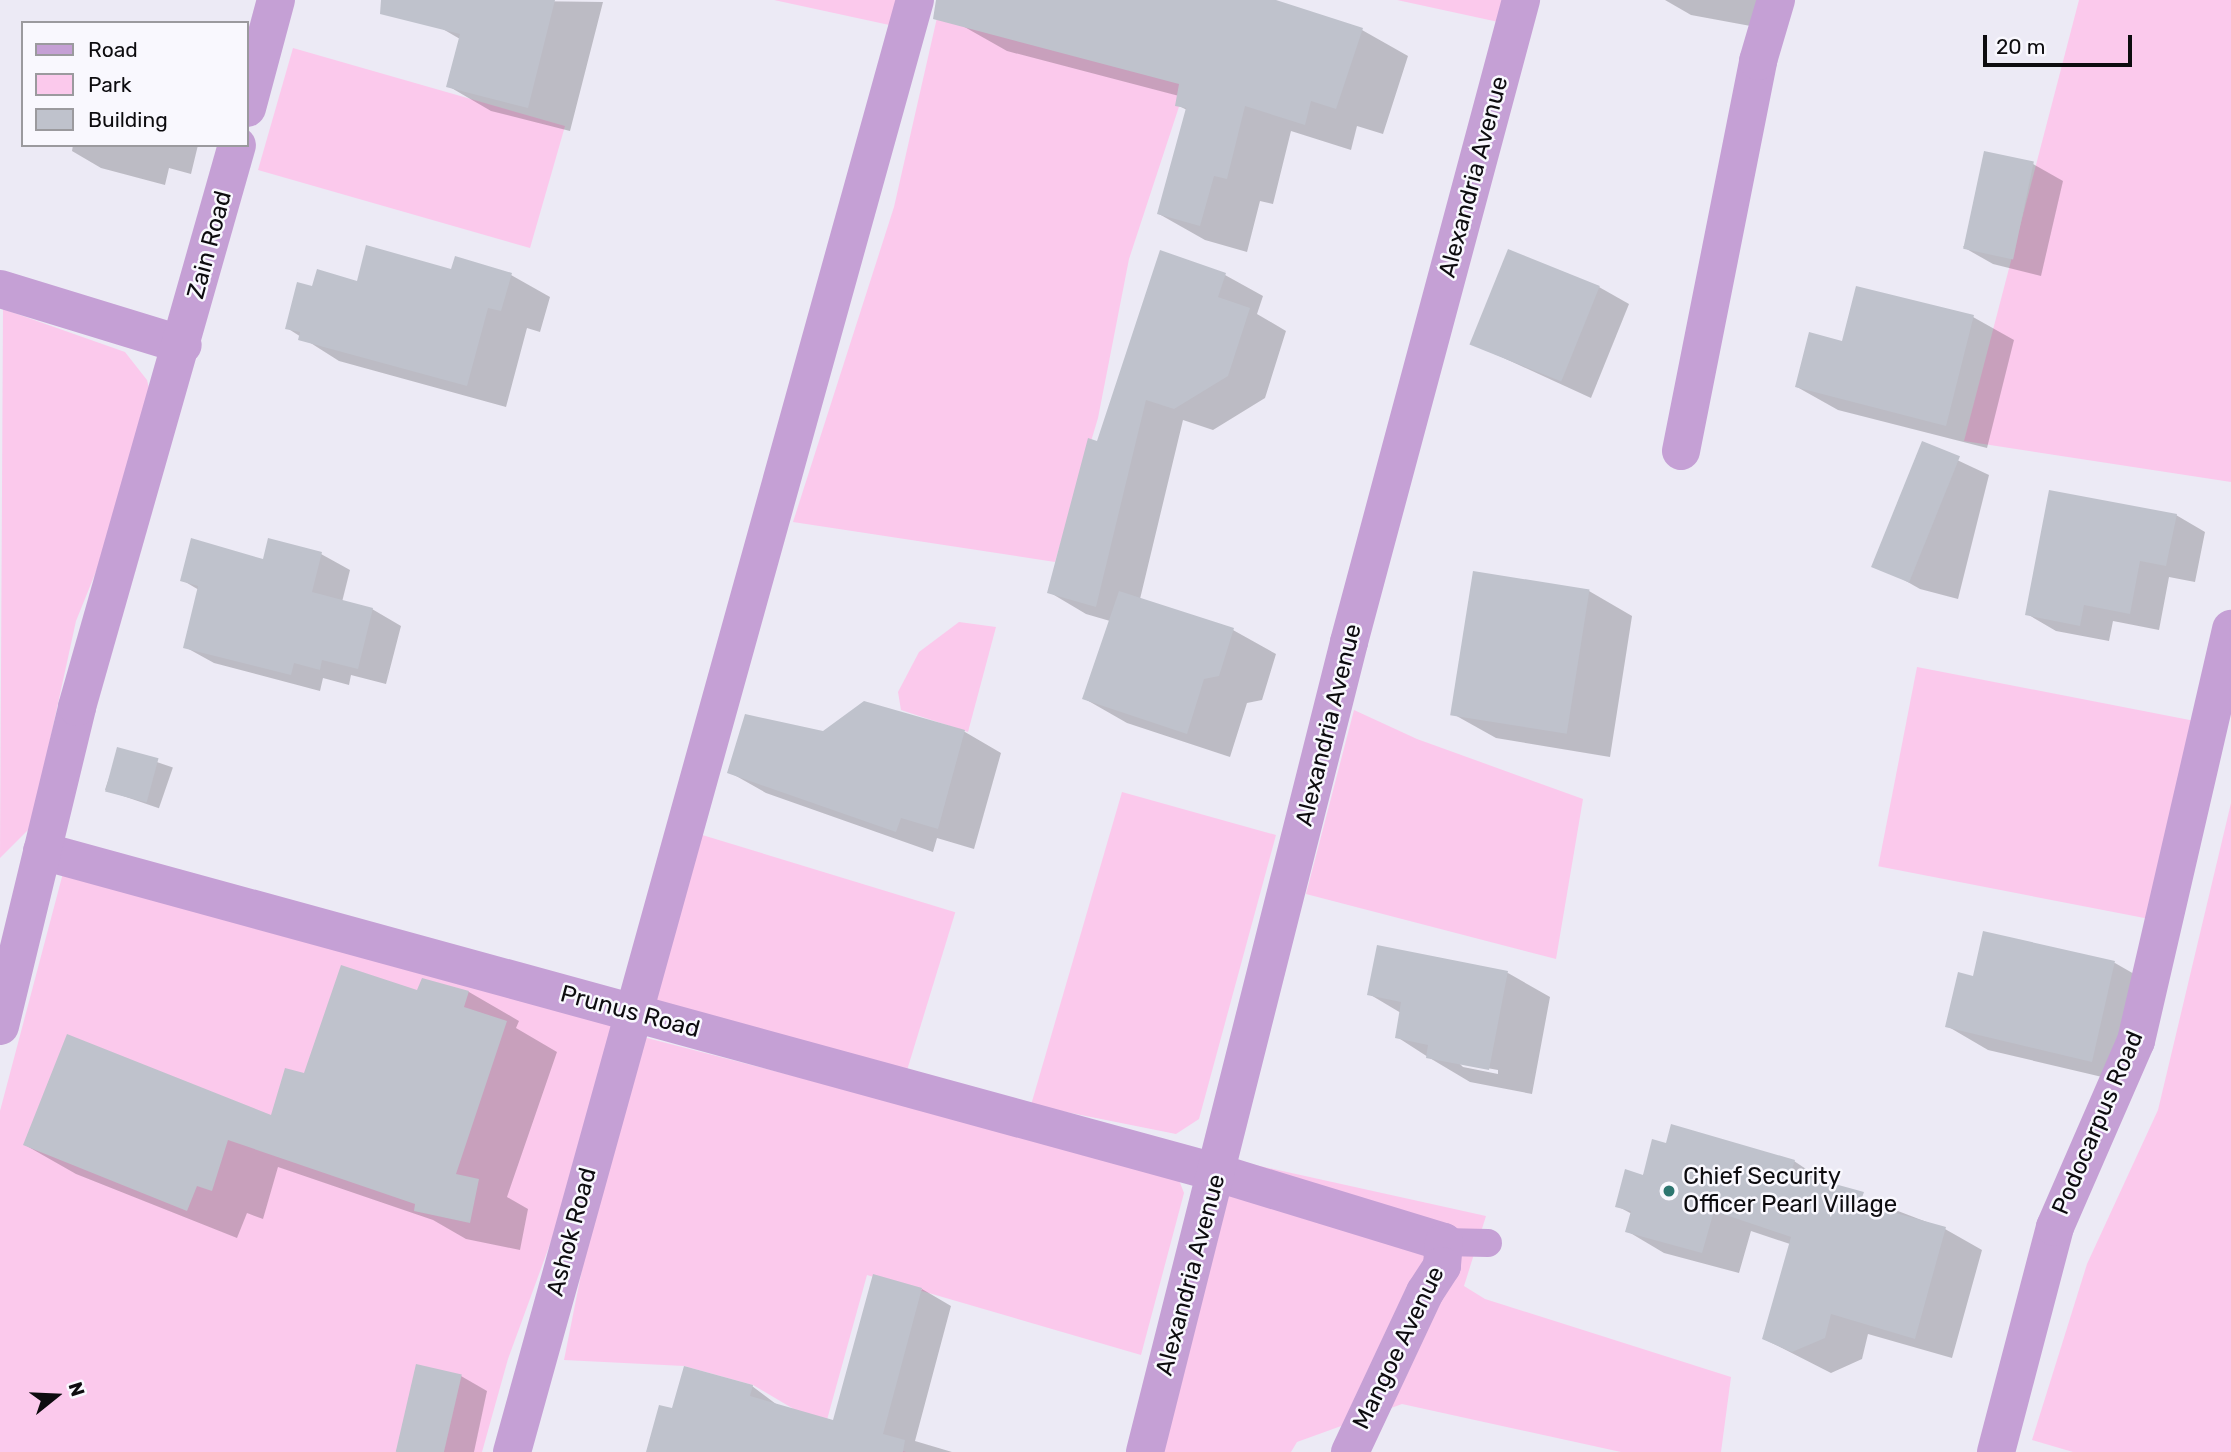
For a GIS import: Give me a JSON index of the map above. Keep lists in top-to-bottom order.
{
  "streets": {
    "street": [
      "Alexandria Avenue",
      "Zain Road",
      "Prunus Road",
      "Podocarpus Road",
      "Ashok Road",
      "Mangoe Avenue"
    ]
  },
  "crossings": [
    ["Alexandria Avenue", "Prunus Road"],
    ["Zain Road", "Prunus Road"],
    ["Prunus Road", "Ashok Road"],
    ["Prunus Road", "Mangoe Avenue"]
  ],
  "places": ["Chief Security Officer Pearl Village"],
  "legend": ["Road", "Park", "Building"],
  "scale_bar": "20 m",
  "north": "right"
}
